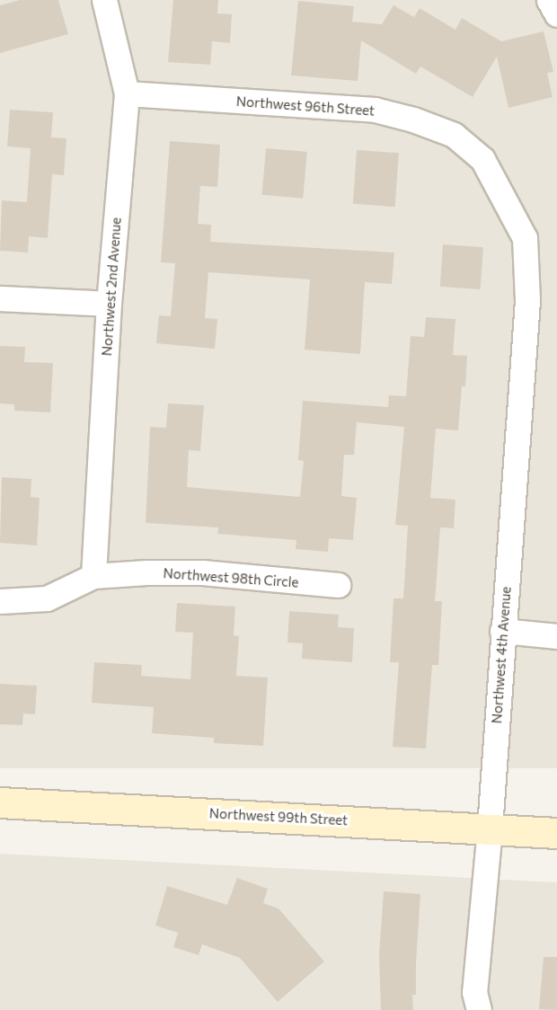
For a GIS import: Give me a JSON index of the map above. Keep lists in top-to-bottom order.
{
  "streets": {
    "main road": ["Northwest 99th Street"],
    "street": [
      "Northwest 96th Street",
      "Northwest 2nd Avenue",
      "Northwest 98th Circle",
      "Northwest 4th Avenue"
    ]
  },
  "crossings": [
    ["Northwest 96th Street", "Northwest 2nd Avenue"],
    ["Northwest 96th Street", "Northwest 4th Avenue"],
    ["Northwest 2nd Avenue", "Northwest 98th Circle"],
    ["Northwest 4th Avenue", "Northwest 99th Street"]
  ]
}
